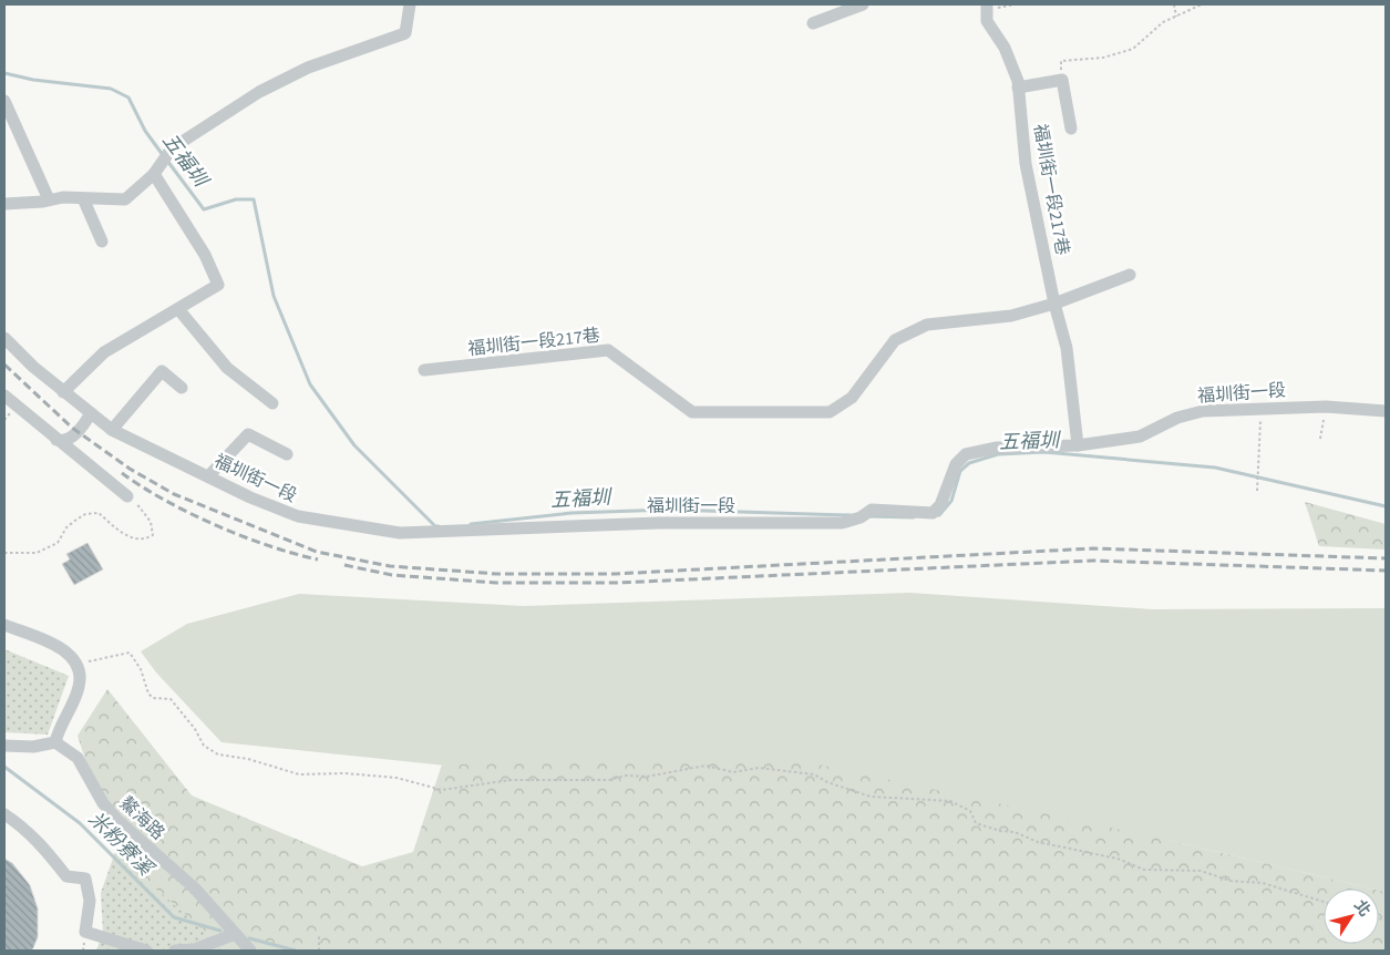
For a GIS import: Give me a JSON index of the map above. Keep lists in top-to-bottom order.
{
  "streets": {
    "street": ["福圳街一段217巷", "福圳街一段", "鰲海路"]
  },
  "crossings": [
    ["福圳街一段217巷", "福圳街一段"]
  ],
  "water": ["五福圳", "米粉寮溪"],
  "north": "top right"
}
